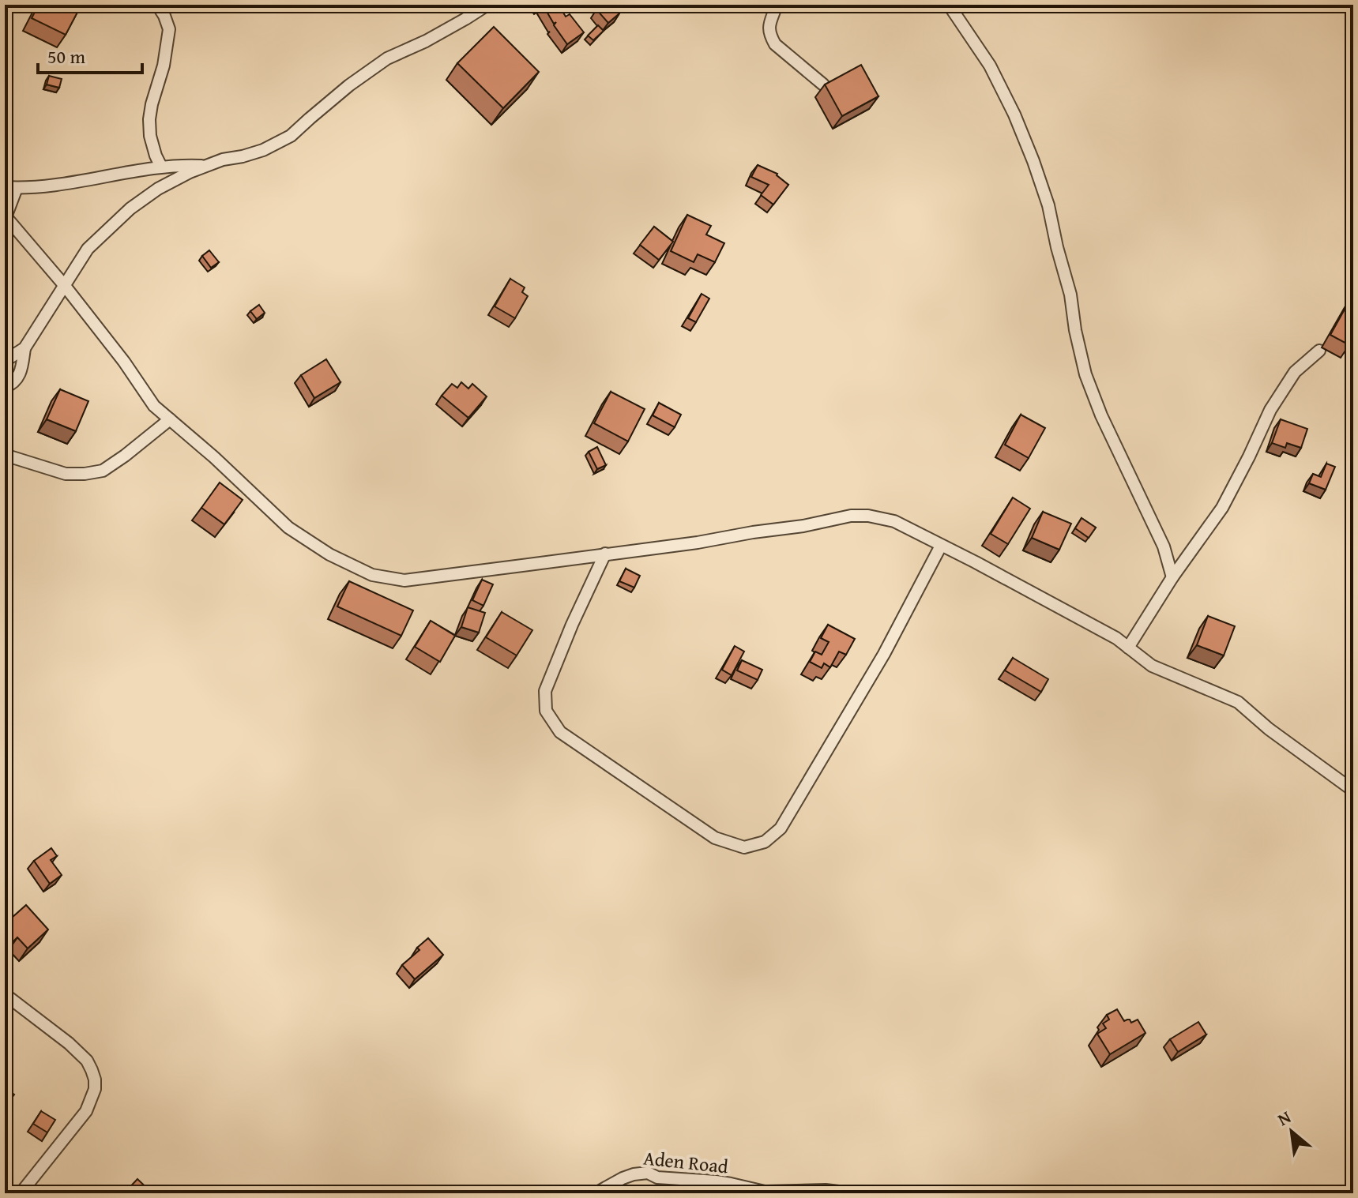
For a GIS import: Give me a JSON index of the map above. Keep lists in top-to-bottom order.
{
  "streets": {
    "street": ["Aden Road"]
  },
  "scale_bar": "50 m",
  "north": "top left"
}
